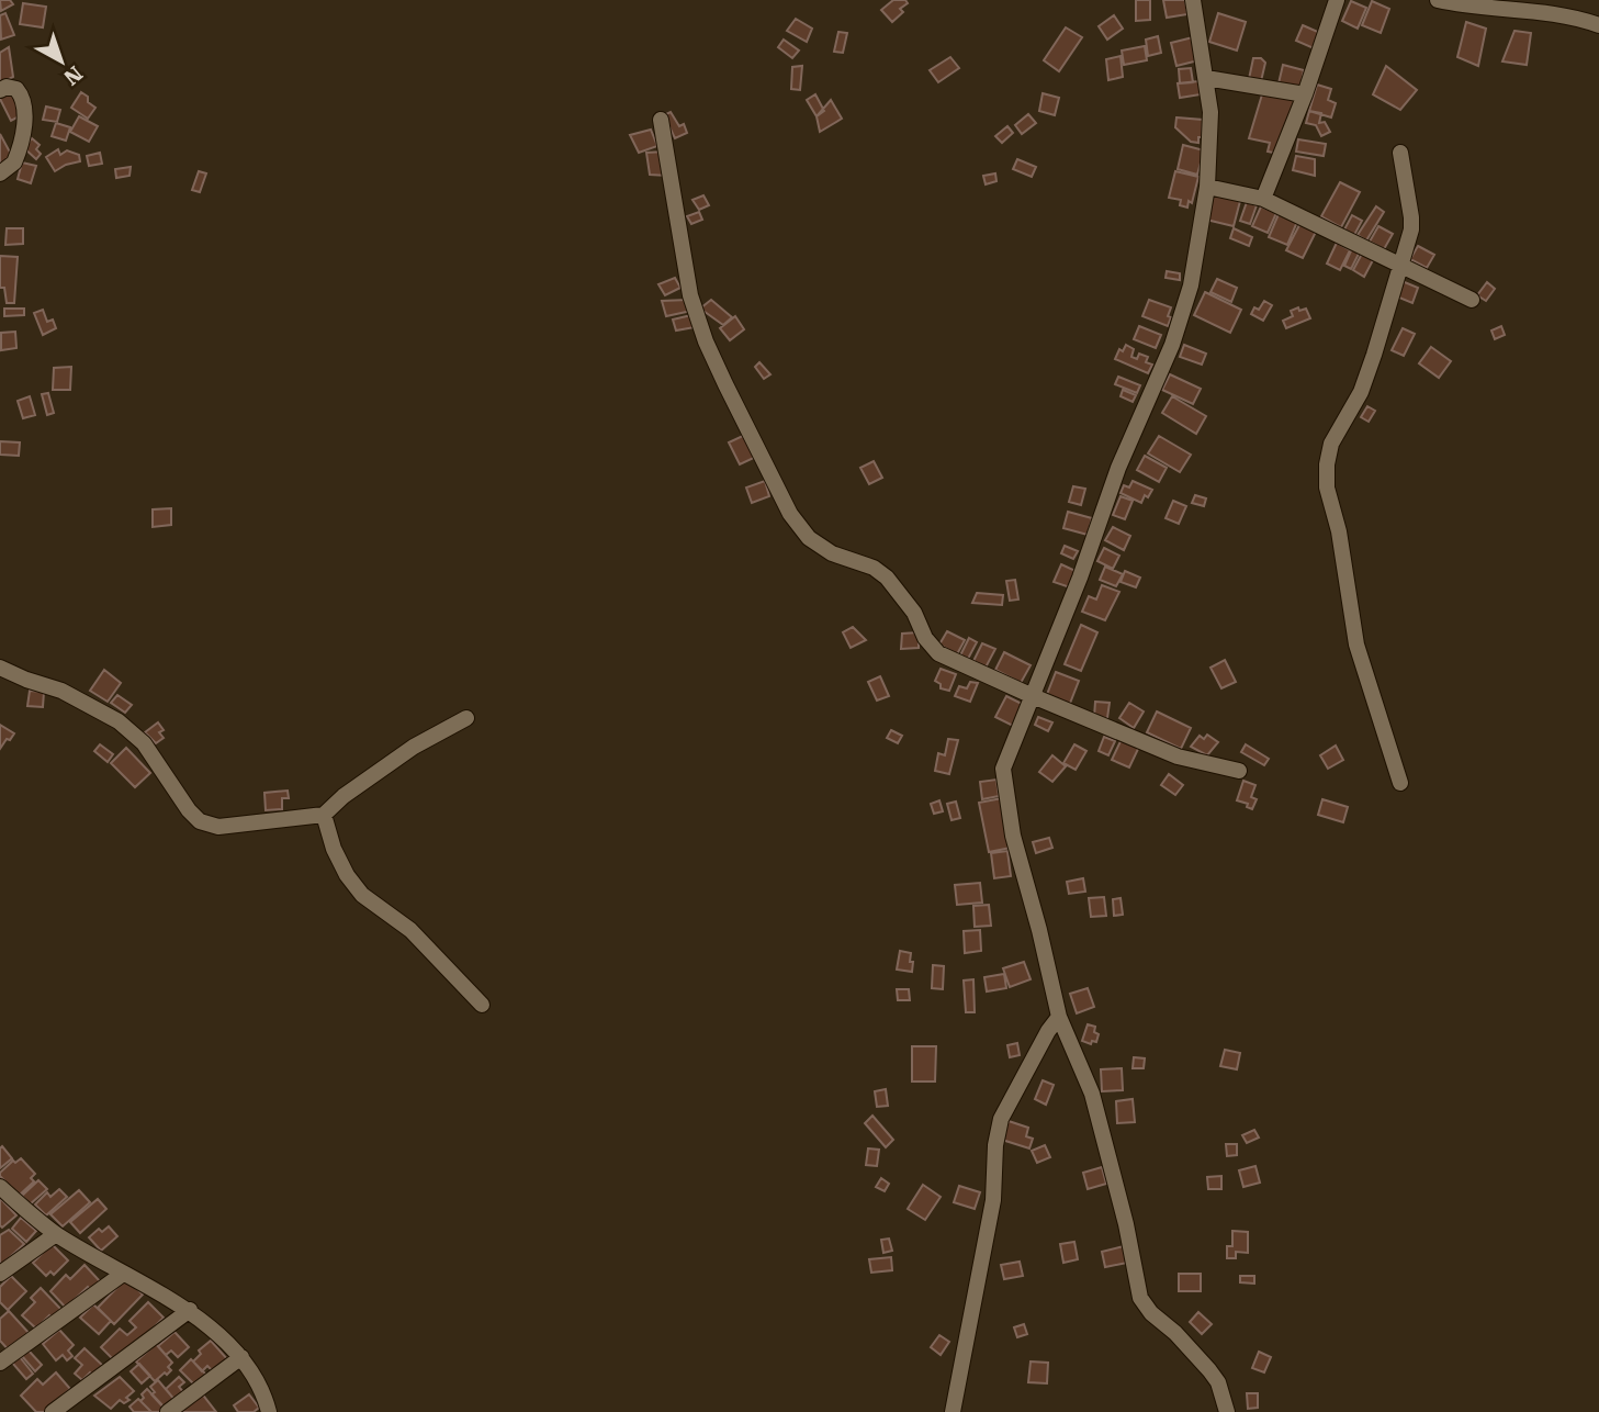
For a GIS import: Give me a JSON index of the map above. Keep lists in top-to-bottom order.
{
  "north": "bottom right"
}
